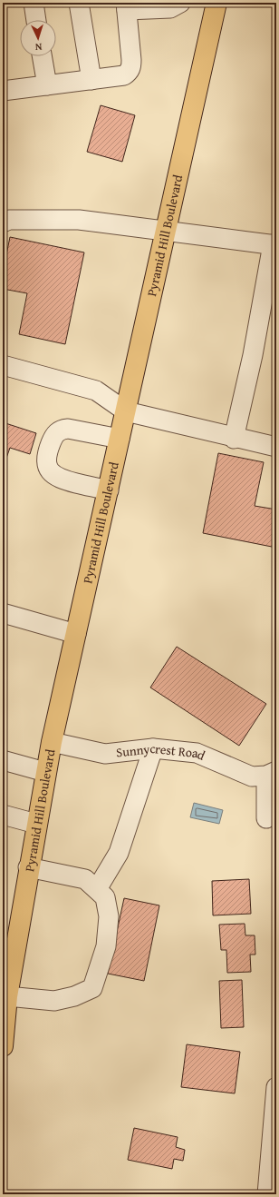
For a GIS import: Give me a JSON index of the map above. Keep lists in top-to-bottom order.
{
  "streets": {
    "main road": ["Pyramid Hill Boulevard"],
    "street": ["Sunnycrest Road"]
  },
  "crossings": [
    ["Pyramid Hill Boulevard", "Sunnycrest Road"]
  ],
  "north": "bottom"
}
